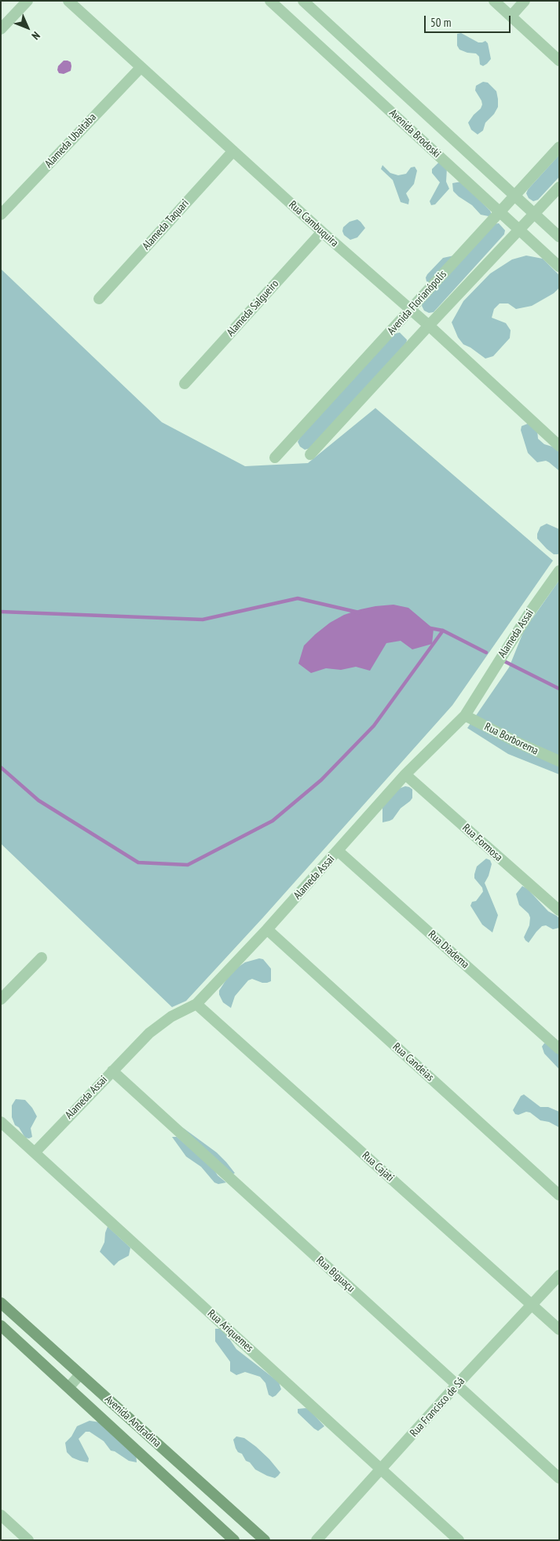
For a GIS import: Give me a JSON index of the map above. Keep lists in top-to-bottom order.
{
  "streets": {
    "main road": ["Avenida Andradina"],
    "street": [
      "Avenida Brodoski",
      "Alameda Ubaitaba",
      "Rua Cambuquira",
      "Alameda Taquari",
      "Avenida Florianópolis",
      "Alameda Salgueiro",
      "Alameda Assai",
      "Rua Borborema",
      "Rua Formosa",
      "Rua Diadema",
      "Rua Candeias",
      "Rua Cajati",
      "Rua Biguaçu",
      "Rua Ariquemes",
      "Rua Francisco de Sá"
    ]
  },
  "crossings": [
    ["Avenida Brodoski", "Avenida Florianópolis"],
    ["Alameda Ubaitaba", "Rua Cambuquira"],
    ["Rua Cambuquira", "Alameda Taquari"],
    ["Rua Cambuquira", "Avenida Florianópolis"],
    ["Rua Cambuquira", "Alameda Salgueiro"],
    ["Alameda Assai", "Rua Borborema"],
    ["Alameda Assai", "Rua Formosa"],
    ["Alameda Assai", "Rua Diadema"],
    ["Alameda Assai", "Rua Candeias"],
    ["Alameda Assai", "Rua Cajati"],
    ["Alameda Assai", "Rua Biguaçu"],
    ["Alameda Assai", "Rua Ariquemes"],
    ["Rua Cajati", "Rua Francisco de Sá"],
    ["Rua Biguaçu", "Rua Francisco de Sá"],
    ["Rua Ariquemes", "Rua Francisco de Sá"]
  ],
  "scale_bar": "50 m",
  "north": "bottom right"
}
